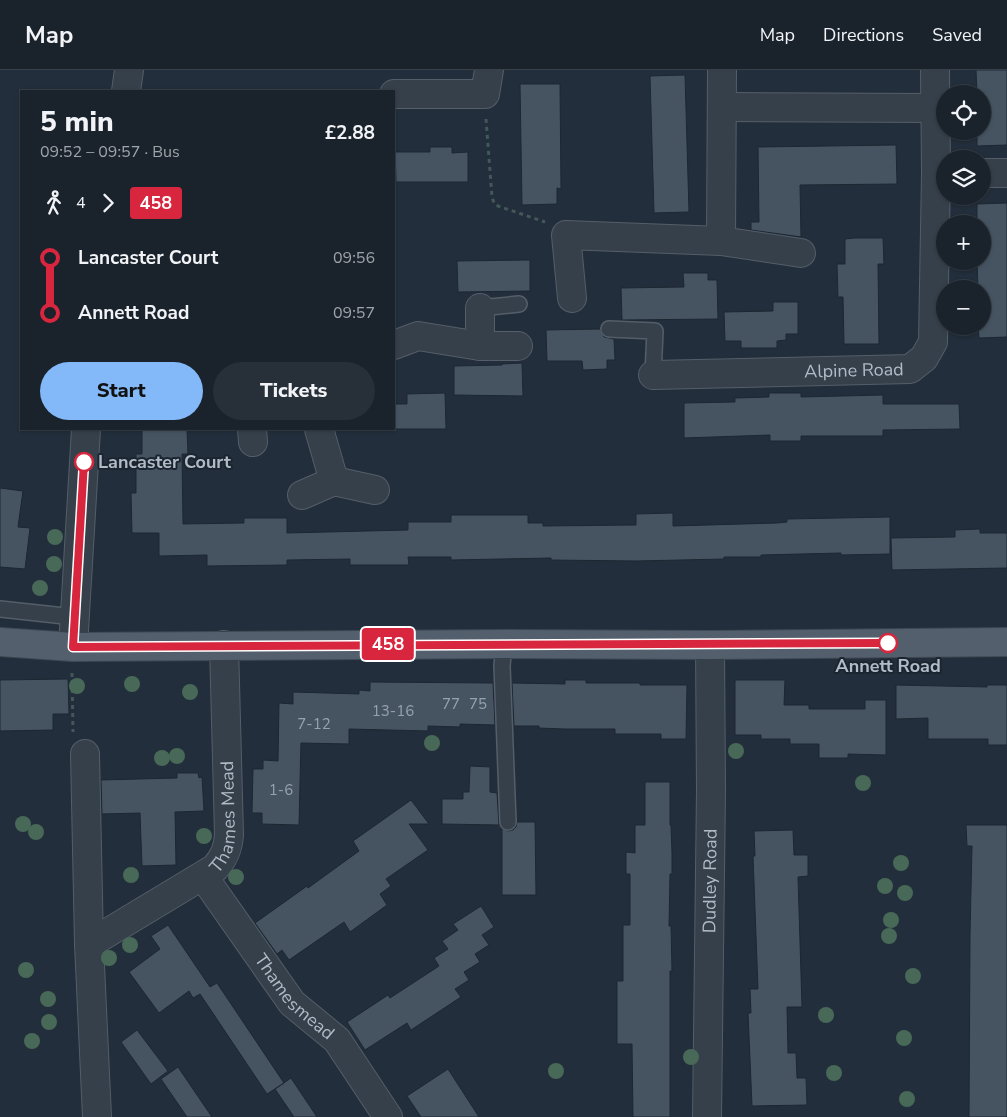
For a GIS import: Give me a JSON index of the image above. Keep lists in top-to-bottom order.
{
  "streets": {
    "street": [
      "Alpine Road",
      "Thames Mead",
      "Dudley Road",
      "Thamesmead"
    ]
  },
  "crossings": [
    ["Thames Mead", "Thamesmead"]
  ],
  "places": ["Lancaster Court", "Annett Road"],
  "lines": ["bus line 458"],
  "house_numbers": [
    "77",
    "75",
    "13-16",
    "7-12",
    "1-6"
  ],
  "page": {
    "header": "Map",
    "nav": ["Map", "Directions", "Saved"],
    "on_map": "458",
    "map_buttons": ["+", "−"],
    "heading": ["5 min", "09:52 – 09:57 · Bus", "£2.88"],
    "legs": ["4", "458"],
    "list": [
      {
        "name": "Lancaster Court",
        "value": "09:56"
      },
      {
        "name": "Annett Road",
        "value": "09:57"
      }
    ],
    "buttons": ["Start", "Tickets"]
  }
}
